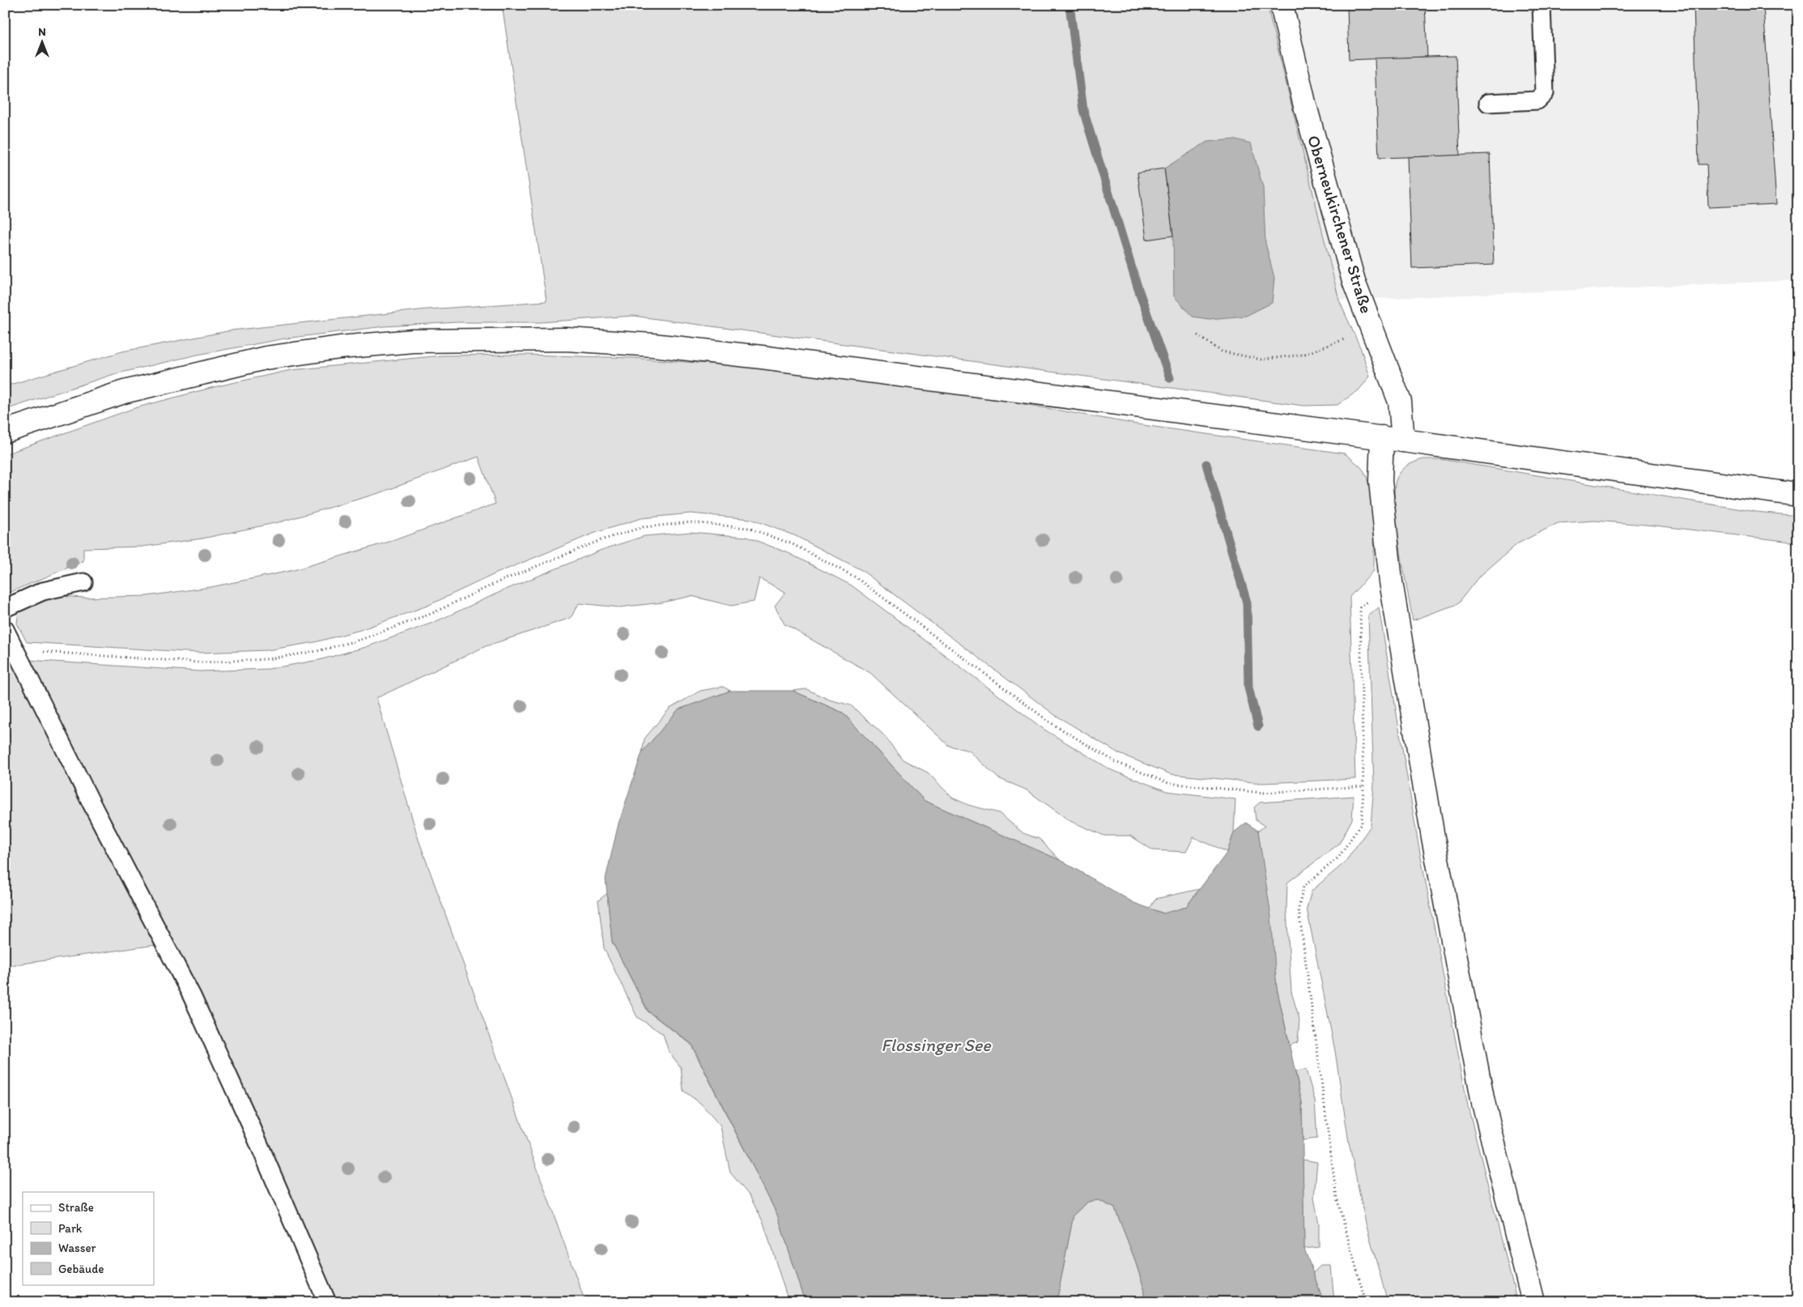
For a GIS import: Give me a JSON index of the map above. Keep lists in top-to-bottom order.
{
  "streets": {
    "main road": ["Oberneukirchener Straße"]
  },
  "water": ["Flossinger See"],
  "legend": [
    "Straße",
    "Park",
    "Wasser",
    "Gebäude"
  ],
  "north": "top"
}
